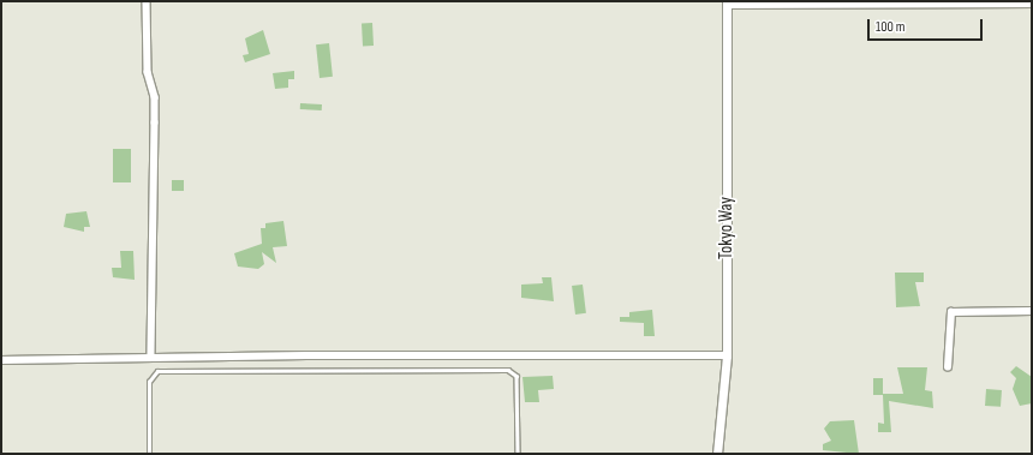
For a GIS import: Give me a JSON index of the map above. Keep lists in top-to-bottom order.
{
  "streets": {
    "street": ["Tokyo Way"]
  },
  "scale_bar": "100 m"
}
